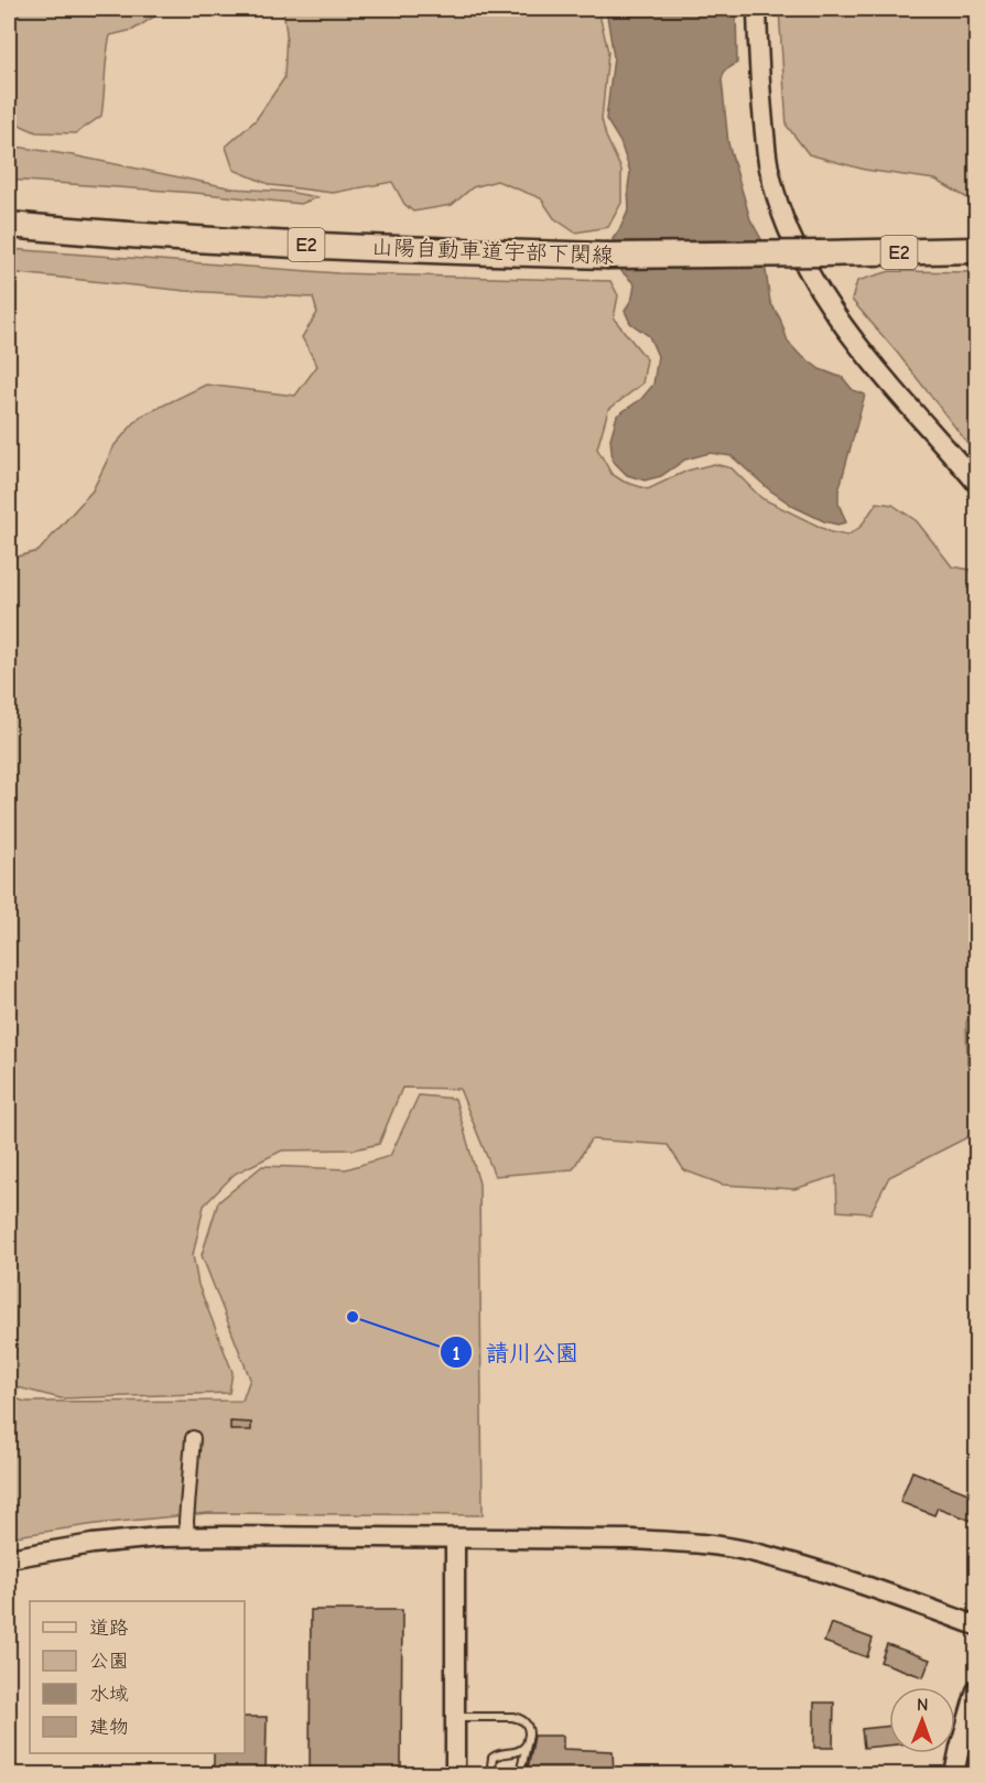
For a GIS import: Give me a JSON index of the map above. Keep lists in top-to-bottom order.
{
  "streets": {
    "highway": ["E2", "山陽自動車道宇部下関線"]
  },
  "places": ["請川公園"],
  "legend": [
    "道路",
    "公園",
    "水域",
    "建物"
  ],
  "north": "top"
}
